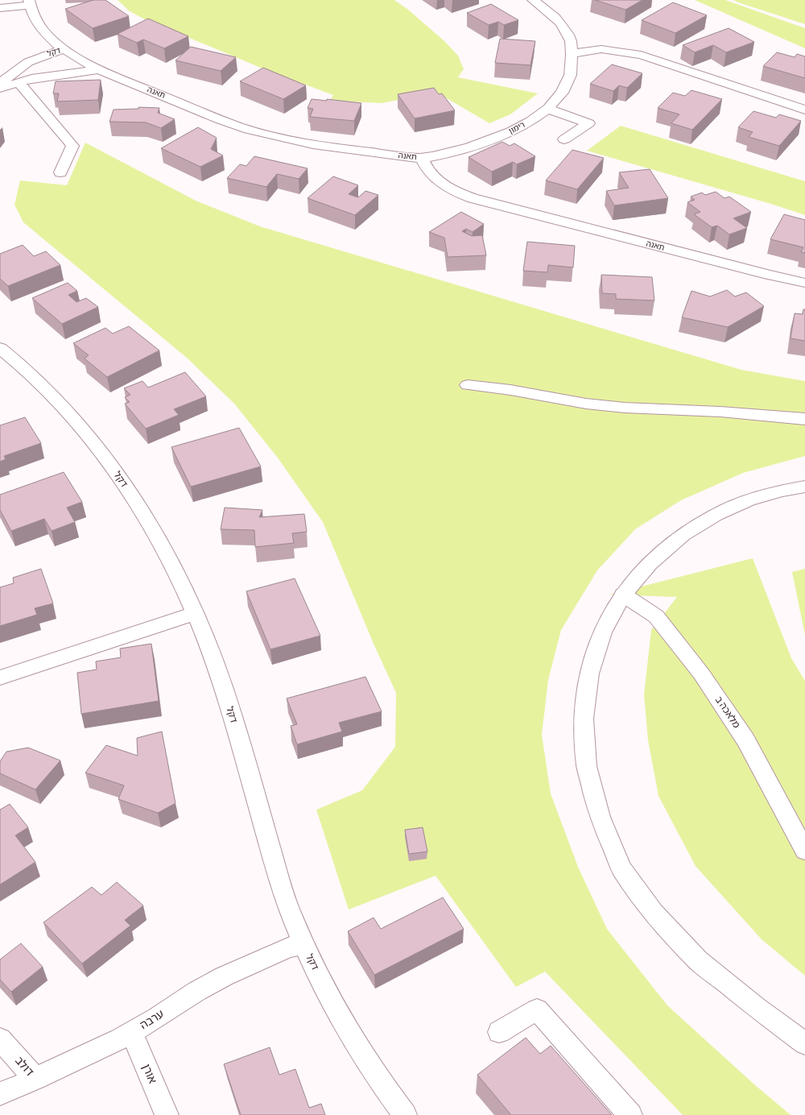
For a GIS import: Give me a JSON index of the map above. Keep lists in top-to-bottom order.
{
  "streets": {
    "street": [
      "דקל",
      "תאנה",
      "רימון",
      "מלאכה ב",
      "ערבה",
      "דולב",
      "אורן"
    ]
  },
  "crossings": [
    ["דקל", "תאנה"],
    ["דקל", "ערבה"],
    ["תאנה", "רימון"],
    ["ערבה", "דולב"],
    ["ערבה", "אורן"]
  ]
}
